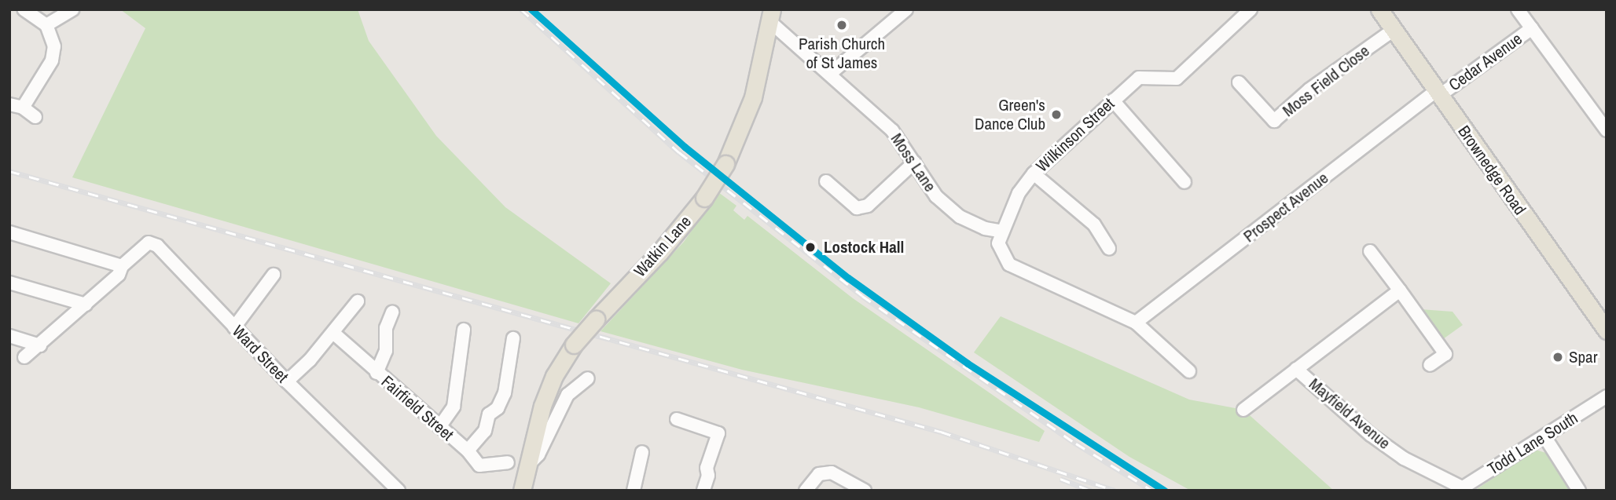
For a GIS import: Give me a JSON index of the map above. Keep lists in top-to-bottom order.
{
  "streets": {
    "main road": ["Brownedge Road", "Watkin Lane"],
    "street": [
      "Cedar Avenue",
      "Moss Field Close",
      "Wilkinson Street",
      "Moss Lane",
      "Prospect Avenue",
      "Ward Street",
      "Fairfield Street",
      "Mayfield Avenue",
      "Todd Lane South"
    ]
  },
  "crossings": [
    ["Cedar Avenue", "Brownedge Road"],
    ["Cedar Avenue", "Prospect Avenue"],
    ["Moss Field Close", "Brownedge Road"],
    ["Wilkinson Street", "Moss Lane"],
    ["Moss Lane", "Watkin Lane"],
    ["Brownedge Road", "Prospect Avenue"],
    ["Mayfield Avenue", "Todd Lane South"]
  ],
  "places": [
    "Parish Church of St James",
    "Green's Dance Club",
    "Lostock Hall",
    "Spar"
  ]
}
